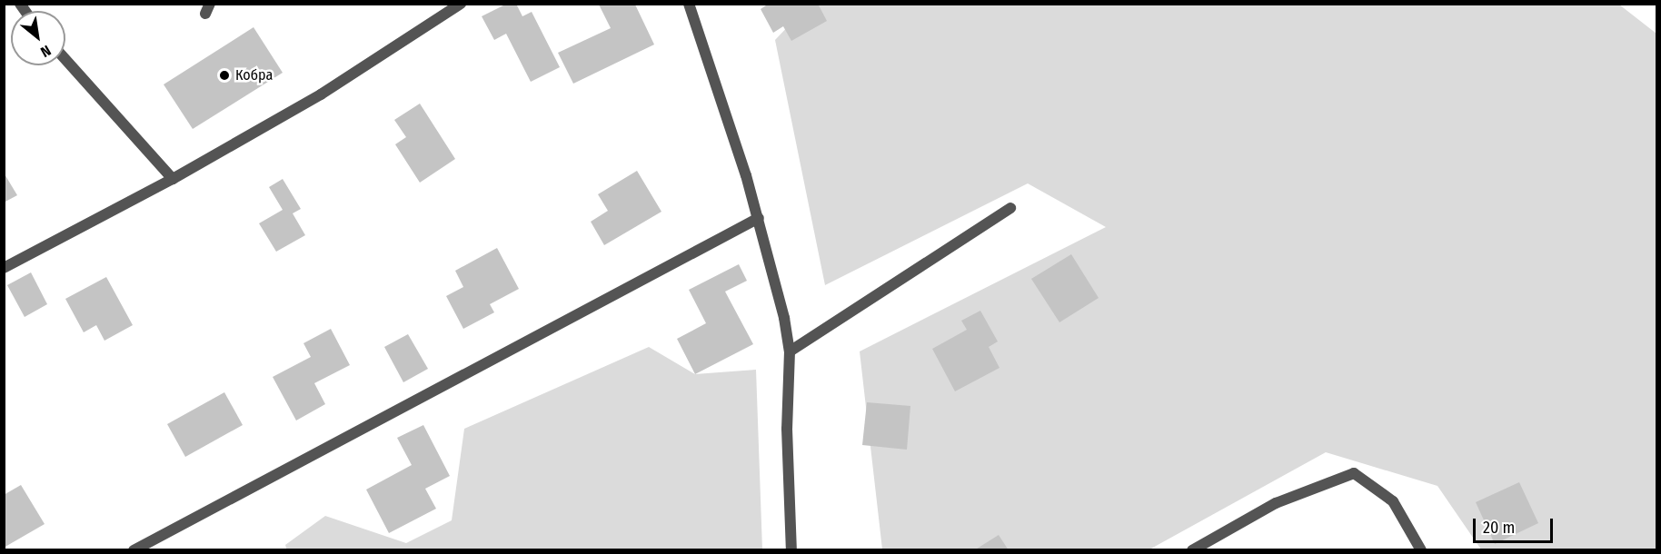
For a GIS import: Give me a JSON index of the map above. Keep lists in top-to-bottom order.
{
  "places": ["Кобра"],
  "scale_bar": "20 m",
  "north": "bottom right"
}
